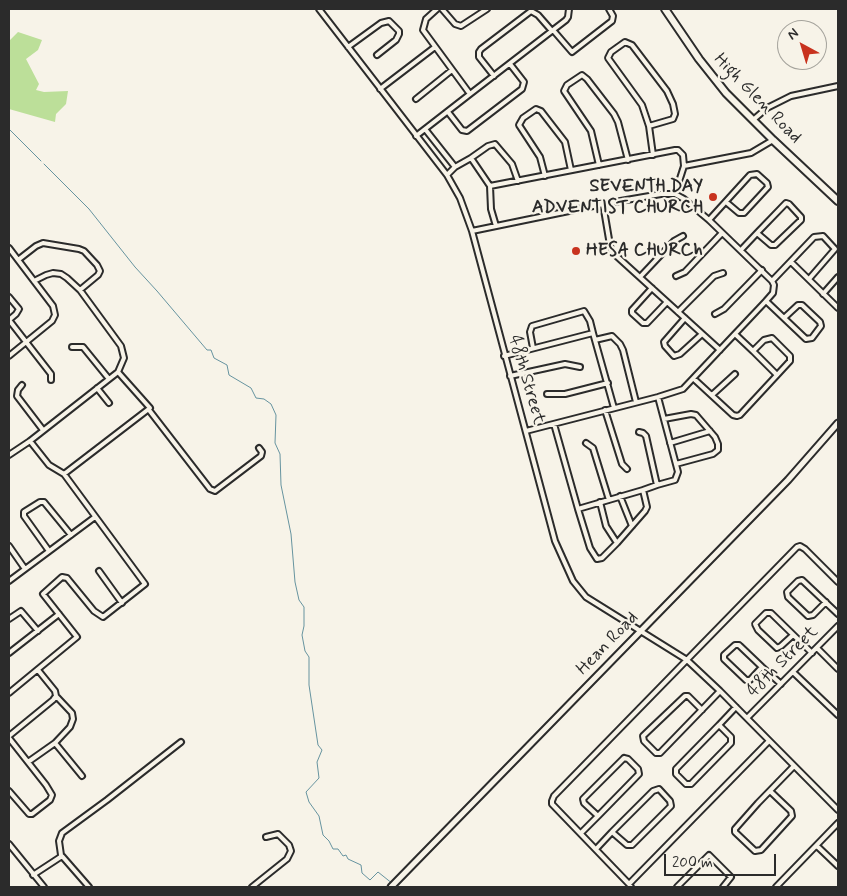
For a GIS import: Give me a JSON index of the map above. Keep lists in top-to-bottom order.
{
  "streets": {
    "main road": ["High Glen Road"],
    "street": ["48th Street", "Hean Road"]
  },
  "crossings": [
    ["48th Street", "Hean Road"]
  ],
  "places": ["SEVENTH DAY ADVENTIST CHURCH", "HESA CHURCh"],
  "scale_bar": "200 m",
  "north": "top left"
}
